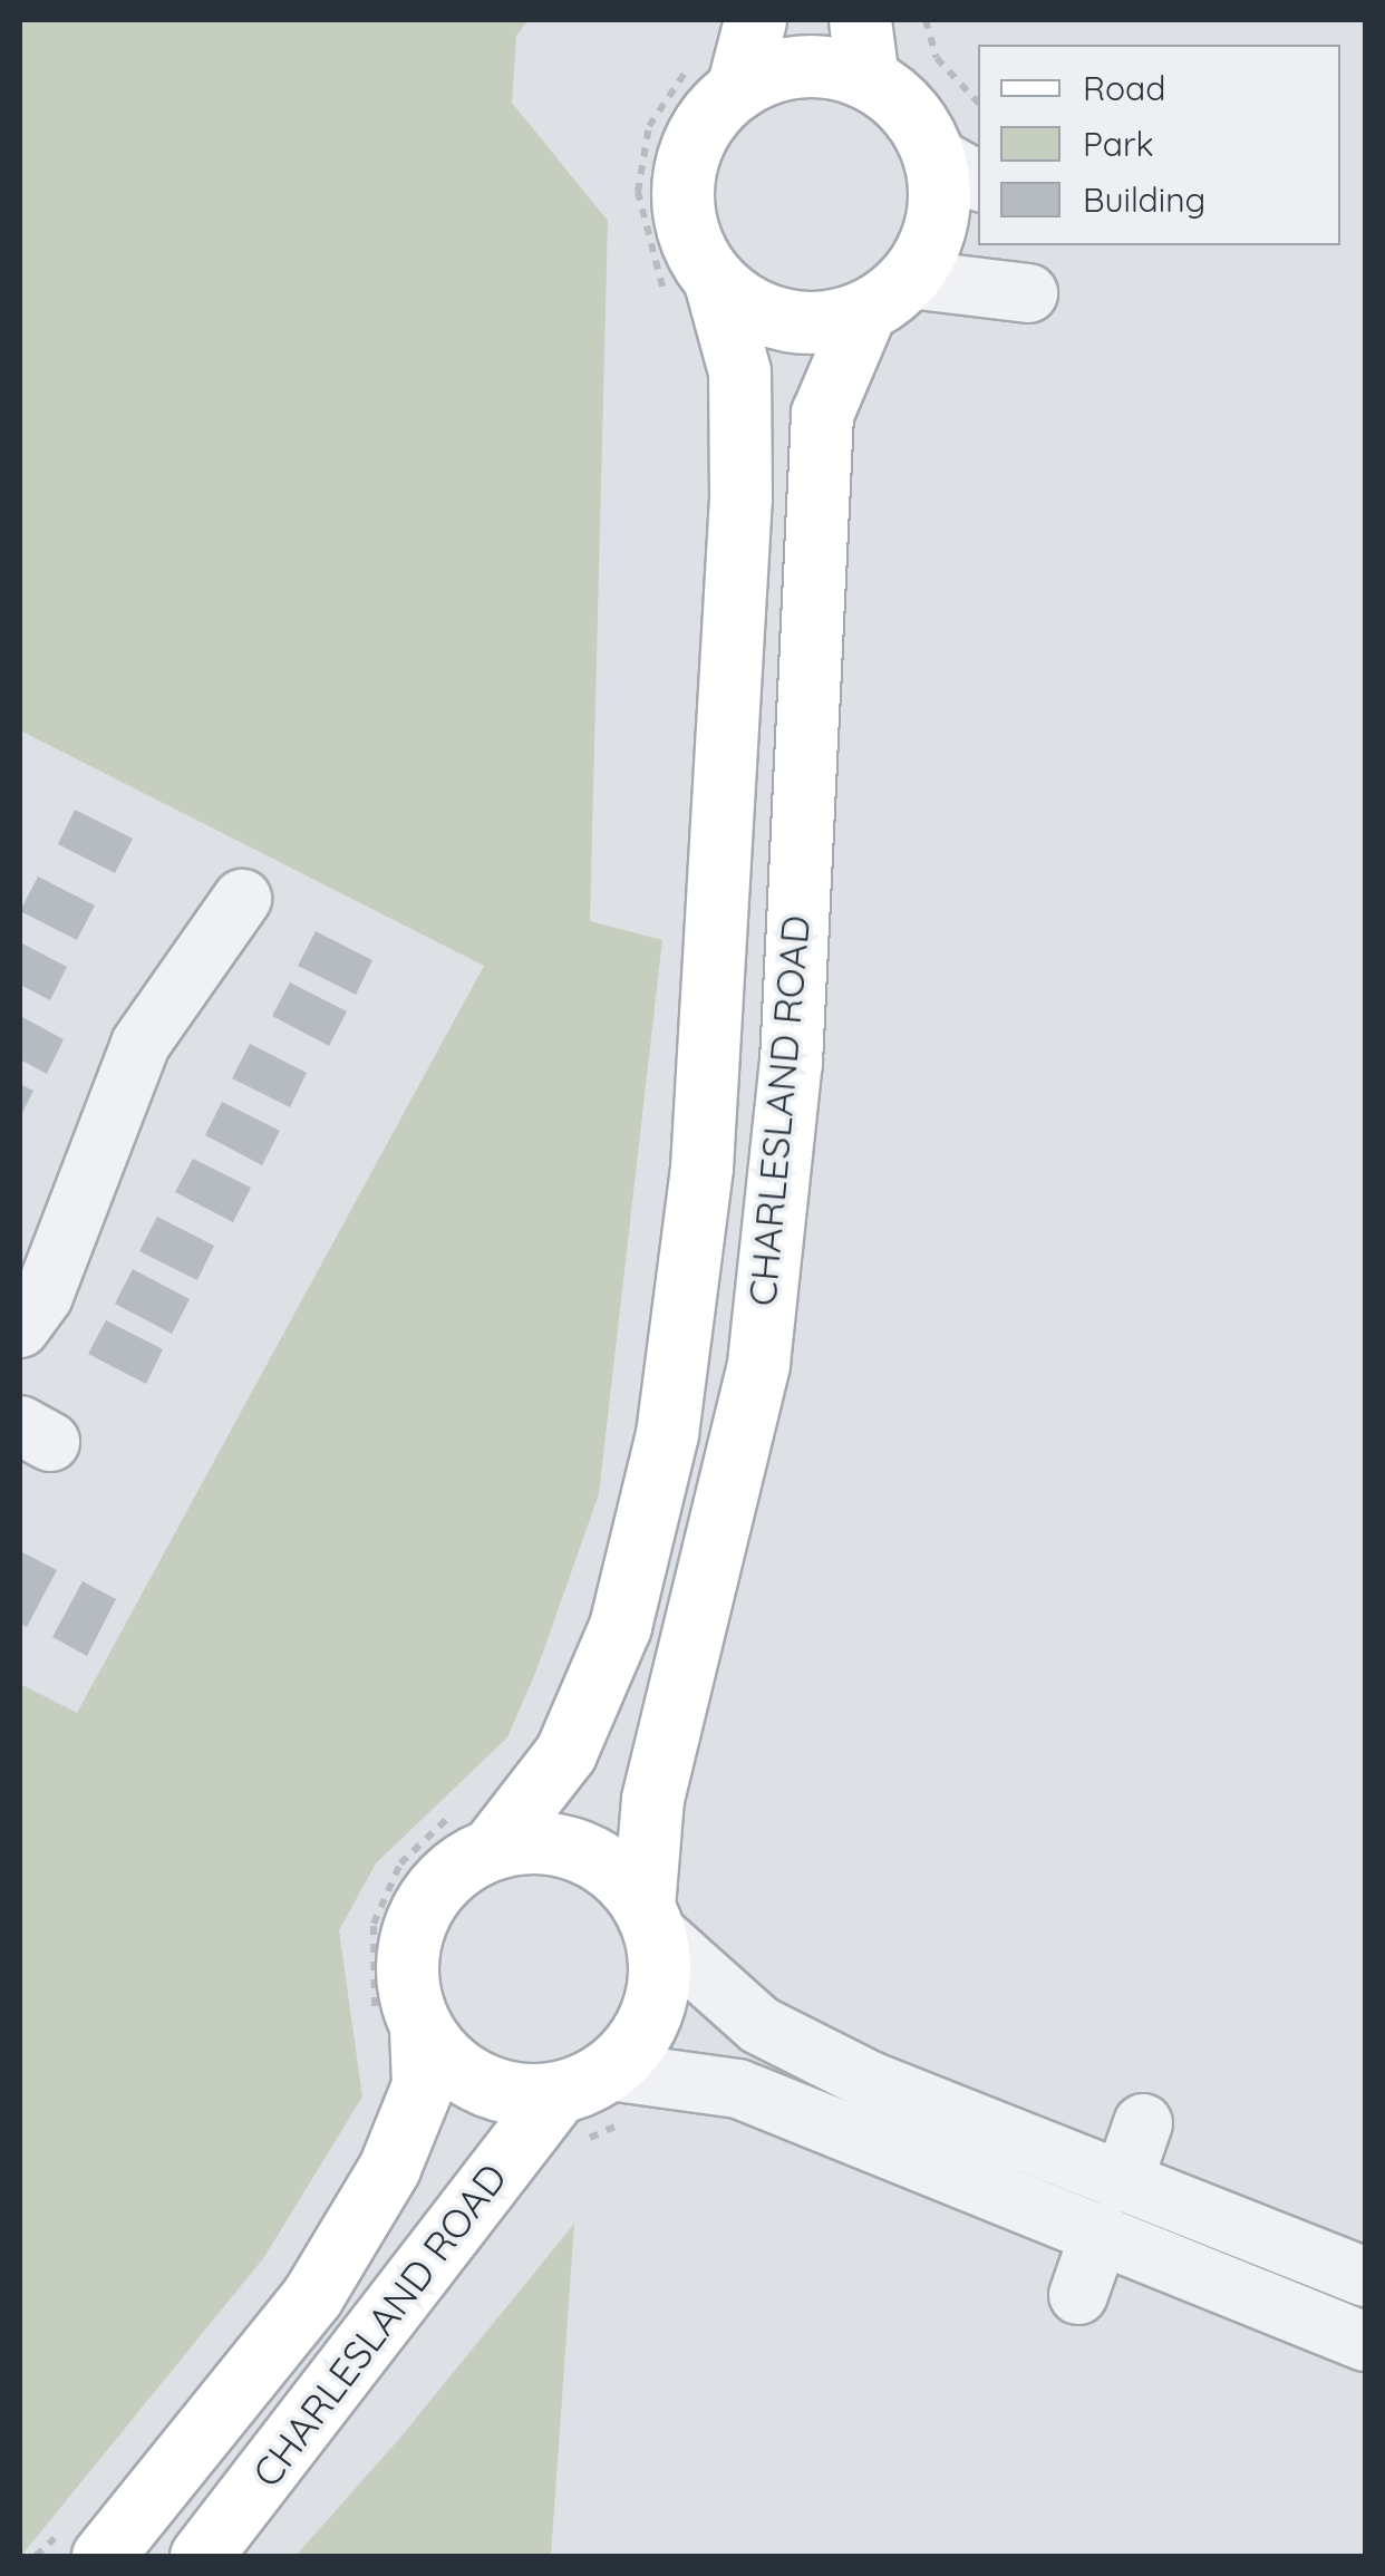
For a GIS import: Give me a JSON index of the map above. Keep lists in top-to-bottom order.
{
  "streets": {
    "main road": ["CHARLESLAND ROAD"]
  },
  "legend": ["Road", "Park", "Building"]
}
